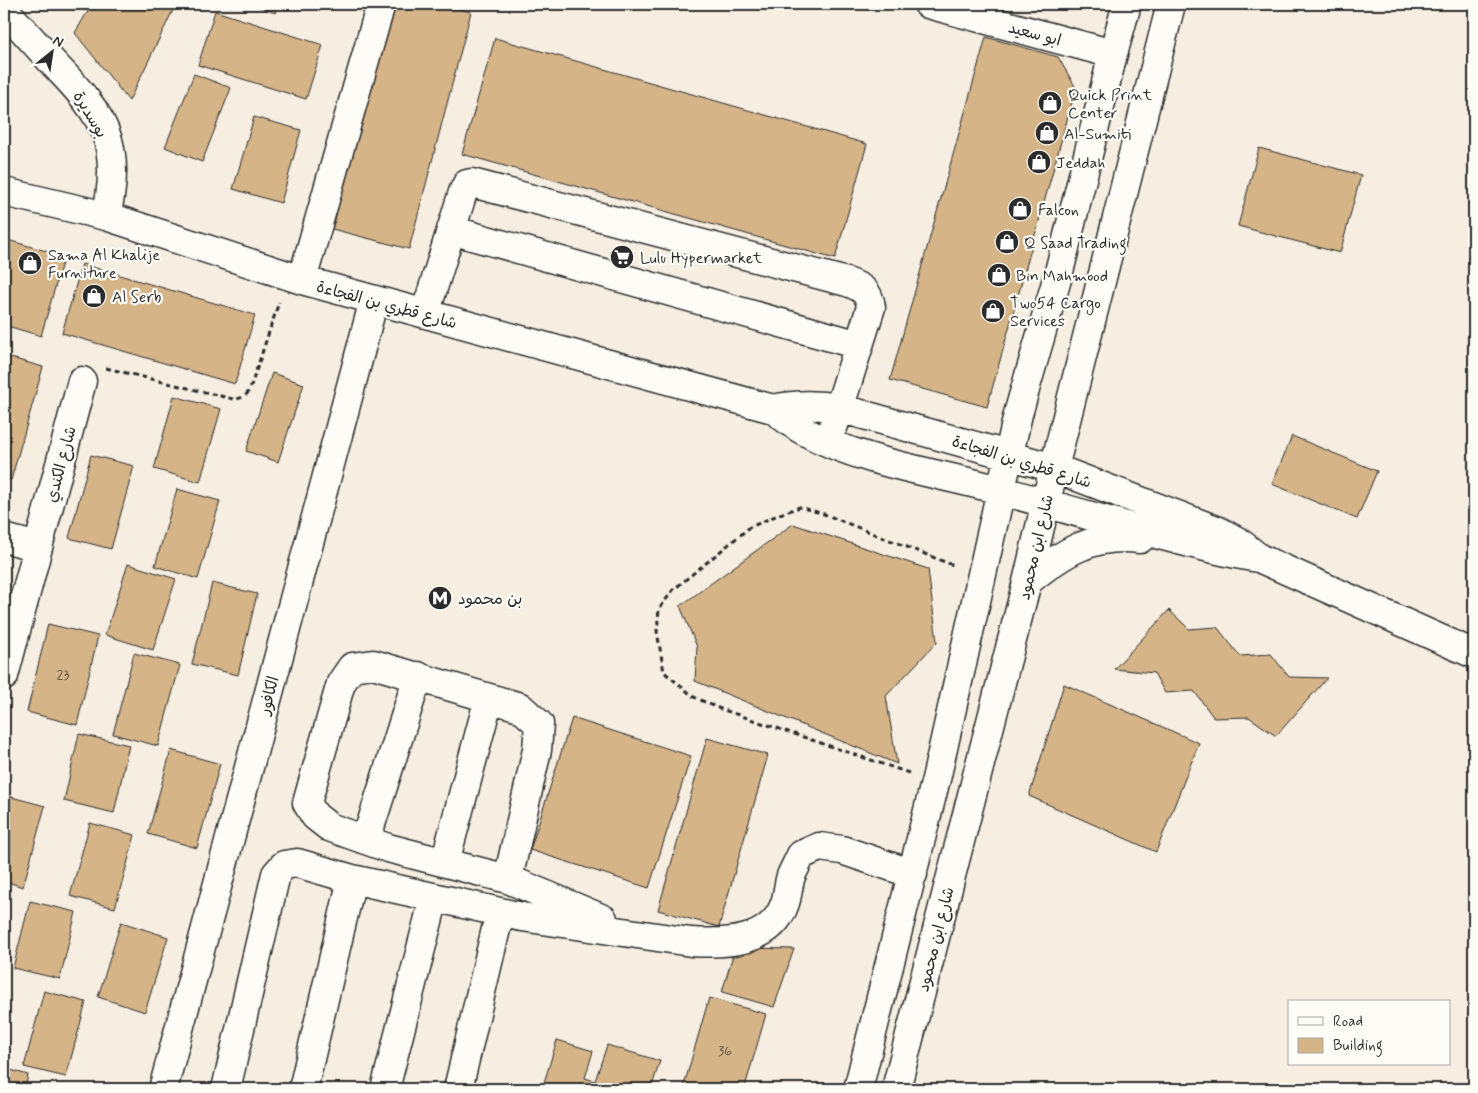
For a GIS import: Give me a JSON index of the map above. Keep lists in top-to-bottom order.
{
  "streets": {
    "street": [
      "ابو سعيد",
      "بوسديرة",
      "شارع قطري بن الفجاءة",
      "شارع الكندي",
      "شارع ابن محمود",
      "الكافور"
    ]
  },
  "crossings": [
    ["بوسديرة", "شارع قطري بن الفجاءة"],
    ["شارع قطري بن الفجاءة", "شارع ابن محمود"],
    ["شارع قطري بن الفجاءة", "الكافور"]
  ],
  "places": {
    "shop": [
      "Quick Print Center",
      "Al-Sumiti",
      "Jeddah",
      "Falcon",
      "Q Saad Trading",
      "Sama Al Khalije Furniture",
      "Bin Mahmood",
      "Al Serb",
      "Two54 Cargo Services"
    ],
    "supermarket": ["Lulu Hypermarket"],
    "metro station": ["بن محمود"]
  },
  "house_numbers": ["23", "36"],
  "legend": ["Road", "Building"],
  "north": "top right"
}
